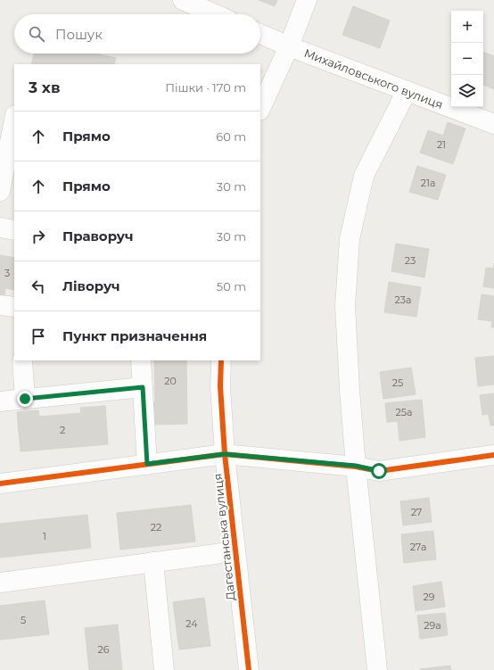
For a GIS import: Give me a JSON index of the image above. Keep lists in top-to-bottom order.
{
  "streets": {
    "street": ["Михайловського вулиця", "Дагестанська вулиця"]
  },
  "house_numbers": [
    "21",
    "21а",
    "23",
    "3",
    "23а",
    "20",
    "25",
    "25а",
    "2",
    "27",
    "22",
    "1",
    "27а",
    "29",
    "5",
    "24",
    "29а",
    "26"
  ],
  "page": {
    "map_buttons": ["+", "−"],
    "search": "Пошук",
    "heading": ["3 хв", "Пішки · 170 m"],
    "list": [
      ["Прямо", "60 m"],
      ["Прямо", "30 m"],
      ["Праворуч", "30 m"],
      ["Ліворуч", "50 m"],
      "Пункт призначення"
    ]
  }
}
